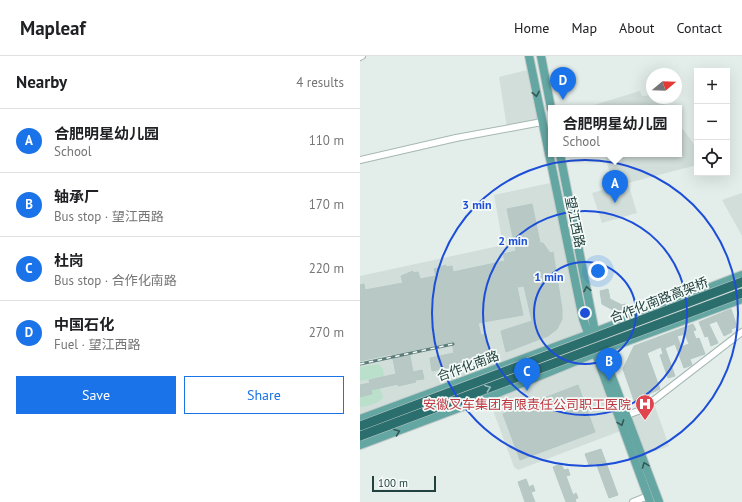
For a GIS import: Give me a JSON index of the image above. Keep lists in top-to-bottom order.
{
  "streets": {
    "highway": ["合作化南路高架桥"],
    "main road": ["望江西路", "合作化南路"]
  },
  "crossings": [
    ["望江西路", "合作化南路"]
  ],
  "places": {
    "hospital": ["安徽叉车集团有限责任公司职工医院"]
  },
  "scale_bar": "100 m",
  "north": "right",
  "page": {
    "header": "Mapleaf",
    "nav": [
      "Home",
      "Map",
      "About",
      "Contact"
    ],
    "heading": ["Nearby", "4 results"],
    "pins": [
      "D",
      "A",
      "B",
      "C"
    ],
    "map_buttons": ["+", "−"],
    "popup": ["合肥明星幼儿园", "School"],
    "list": [
      {
        "mark": "A",
        "name": "合肥明星幼儿园",
        "note": "School",
        "value": "110 m"
      },
      {
        "mark": "B",
        "name": "轴承厂",
        "note": "Bus stop · 望江西路",
        "value": "170 m"
      },
      {
        "mark": "C",
        "name": "杜岗",
        "note": "Bus stop · 合作化南路",
        "value": "220 m"
      },
      {
        "mark": "D",
        "name": "中国石化",
        "note": "Fuel · 望江西路",
        "value": "270 m"
      }
    ],
    "buttons": ["Save", "Share"],
    "scale": "100 m"
  },
  "rings": ["3 min", "2 min", "1 min"]
}
